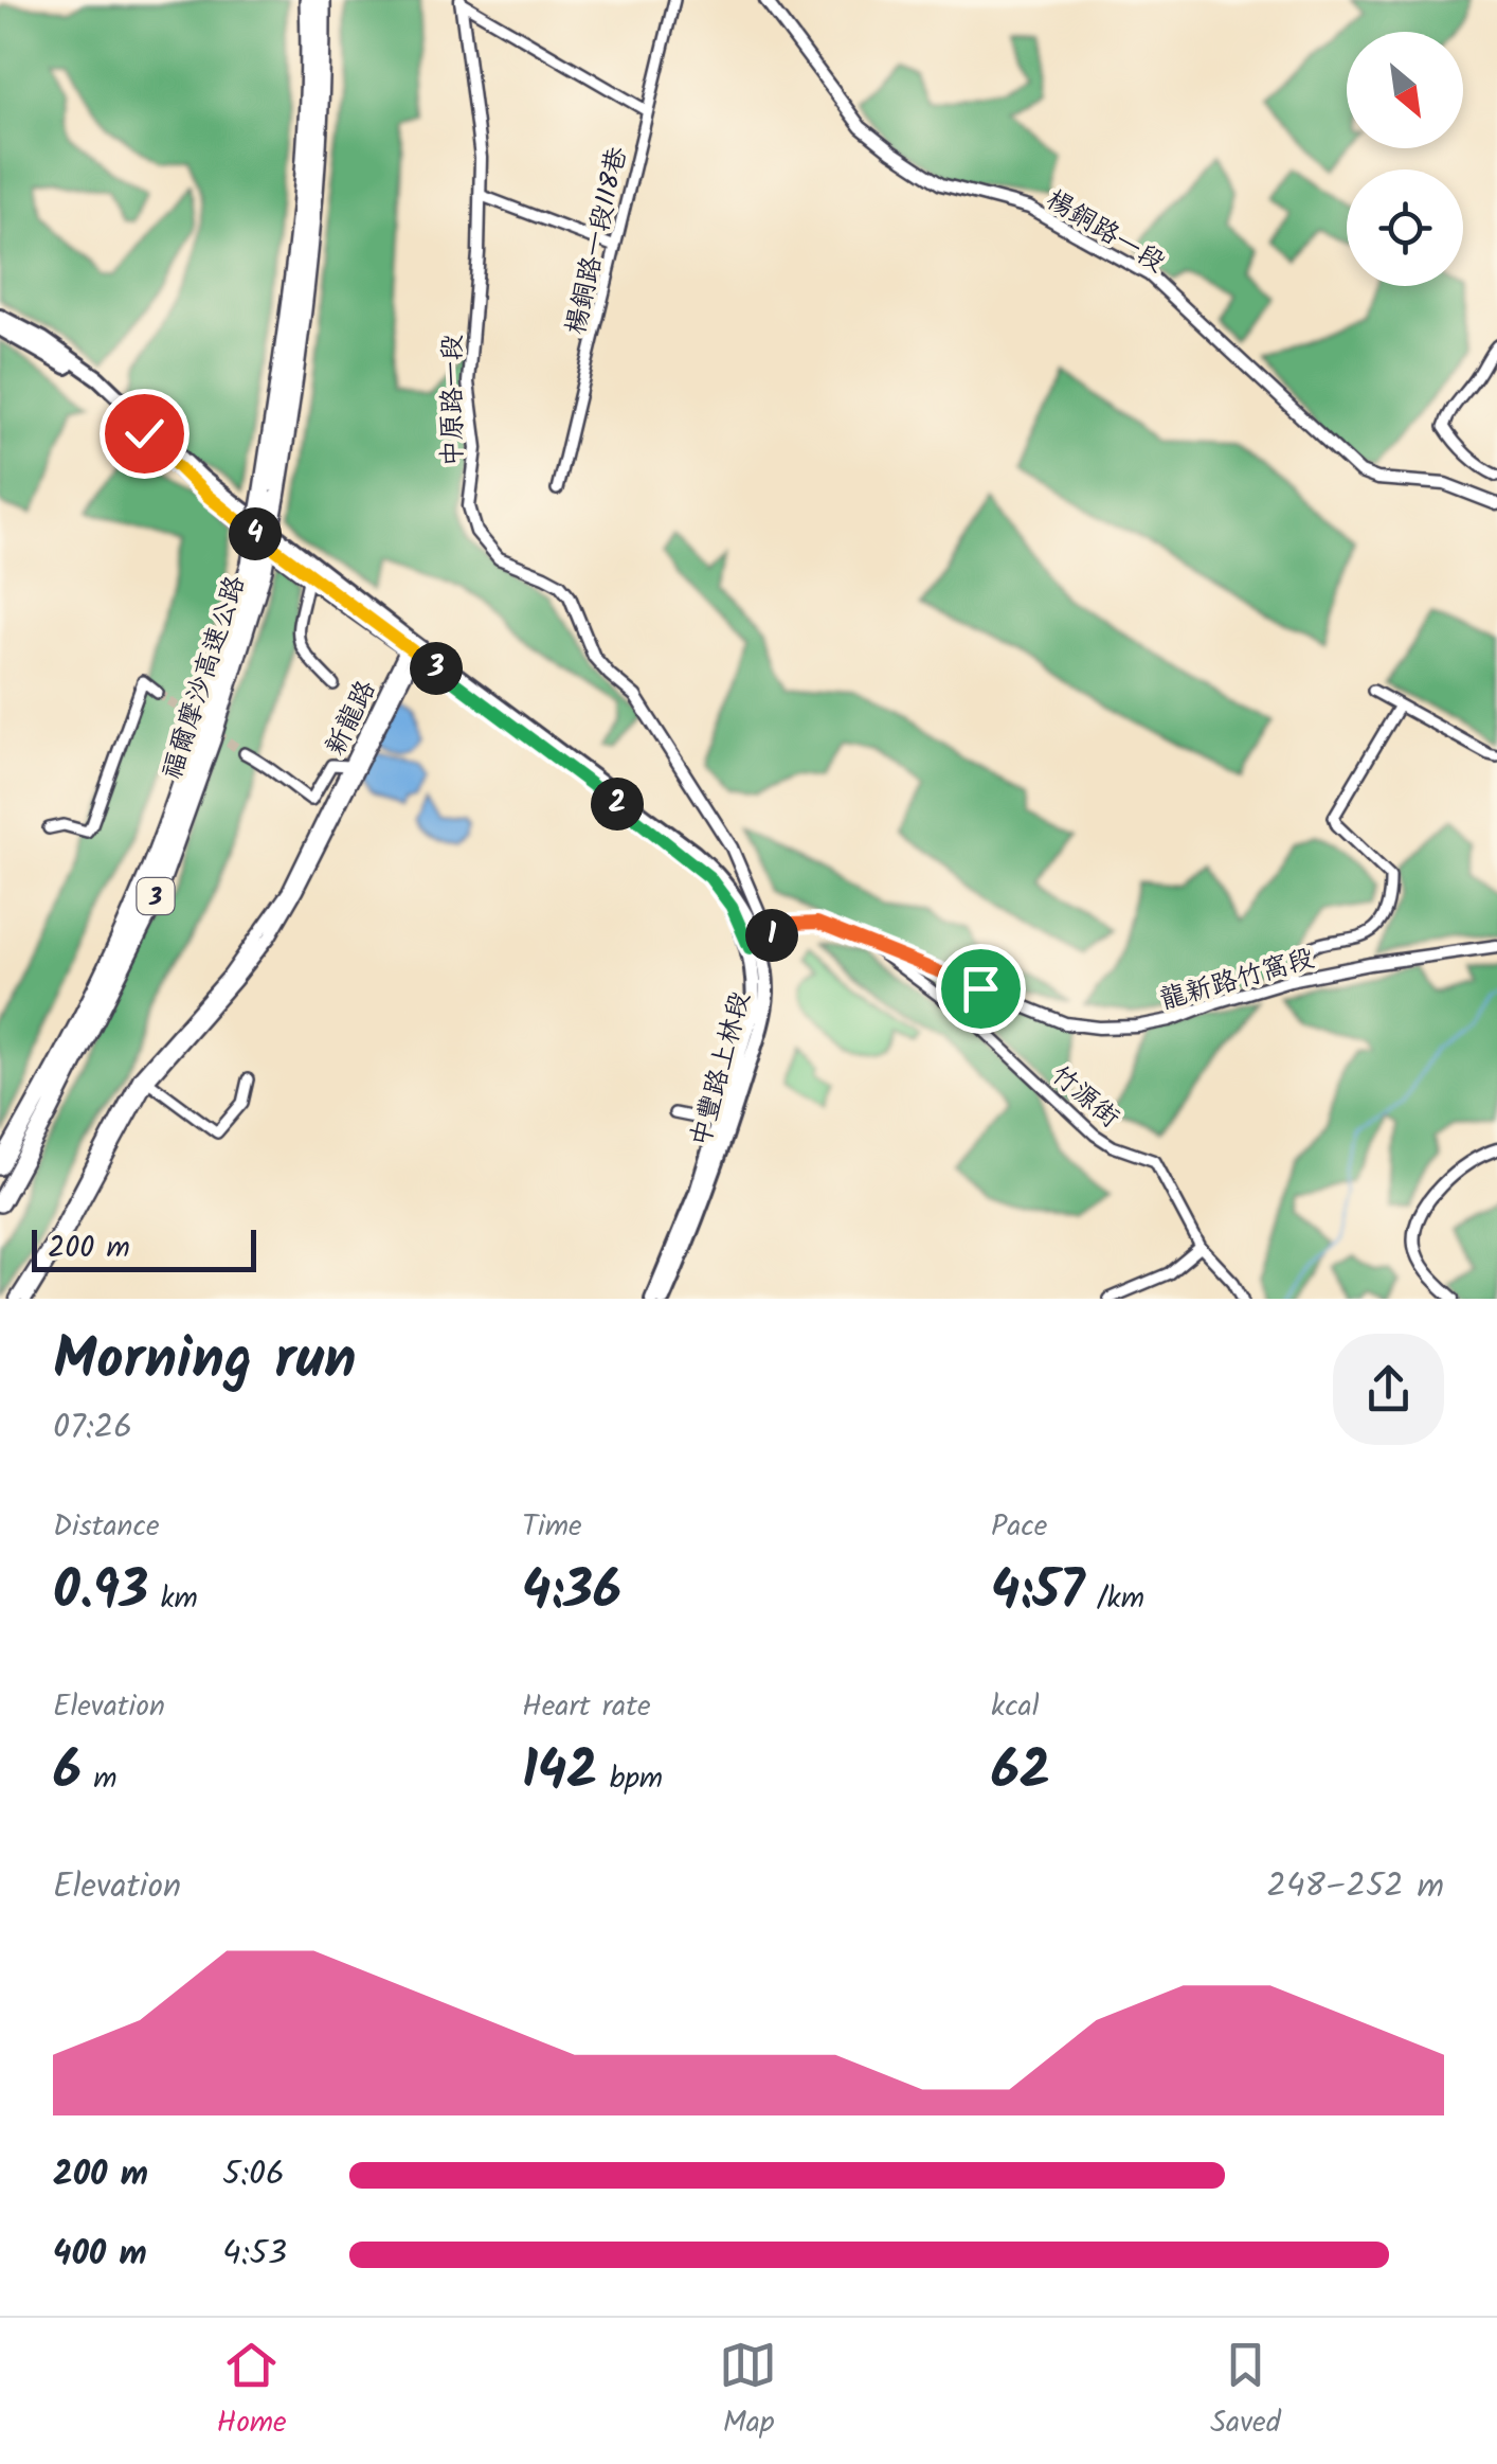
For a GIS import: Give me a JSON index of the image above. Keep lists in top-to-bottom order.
{
  "streets": {
    "highway": ["福爾摩沙高速公路", "3"],
    "main road": ["中豐路上林段"],
    "street": [
      "楊銅路一段",
      "楊銅路一段118巷",
      "中原路一段",
      "新龍路",
      "龍新路竹窩段",
      "竹源街"
    ]
  },
  "crossings": [
    ["中原路一段", "龍新路竹窩段"],
    ["中原路一段", "中豐路上林段"],
    ["新龍路", "中豐路上林段"],
    ["龍新路竹窩段", "中豐路上林段"],
    ["龍新路竹窩段", "竹源街"]
  ],
  "scale_bar": "200 m",
  "north": "bottom right",
  "page": {
    "pins": [
      "4",
      "3",
      "2",
      "1"
    ],
    "scale": "200 m",
    "heading": ["Morning run", "07:26"],
    "stats": [
      ["Distance", "0.93 km"],
      ["Time", "4:36"],
      ["Pace", "4:57 /km"],
      ["Elevation", "6 m"],
      ["Heart rate", "142 bpm"],
      ["kcal", "62"]
    ],
    "chart": ["Elevation", "248–252 m"],
    "list": [
      {
        "name": "200 m",
        "note": "5:06"
      },
      {
        "name": "400 m",
        "note": "4:53"
      }
    ],
    "tabs": ["Home", "Map", "Saved"]
  }
}
